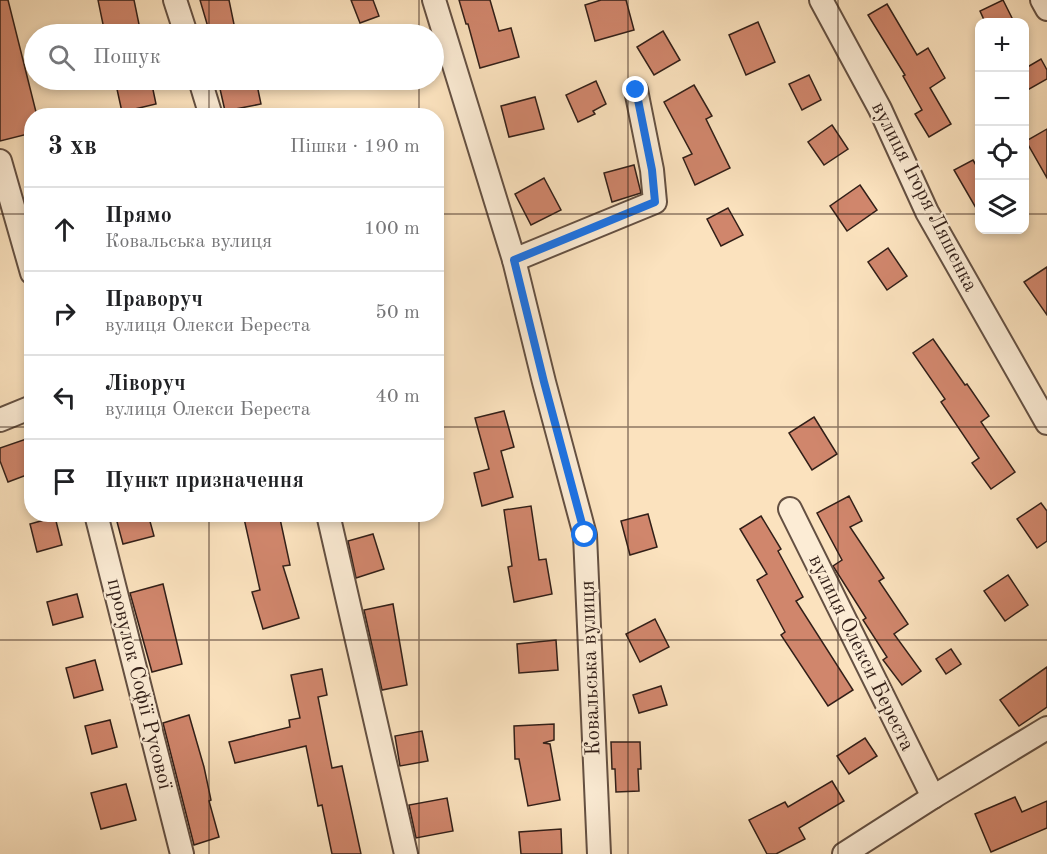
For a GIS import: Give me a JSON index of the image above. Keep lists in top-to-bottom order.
{
  "streets": {
    "street": [
      "вулиця Ігоря Ляшенка",
      "вулиця Олекси Береста",
      "Ковальська вулиця",
      "провулок Софії Русової"
    ]
  },
  "page": {
    "map_buttons": ["+", "−"],
    "search": "Пошук",
    "heading": ["3 хв", "Пішки · 190 m"],
    "list": [
      ["Прямо", "Ковальська вулиця", "100 m"],
      ["Праворуч", "вулиця Олекси Береста", "50 m"],
      ["Ліворуч", "вулиця Олекси Береста", "40 m"],
      "Пункт призначення"
    ]
  }
}
